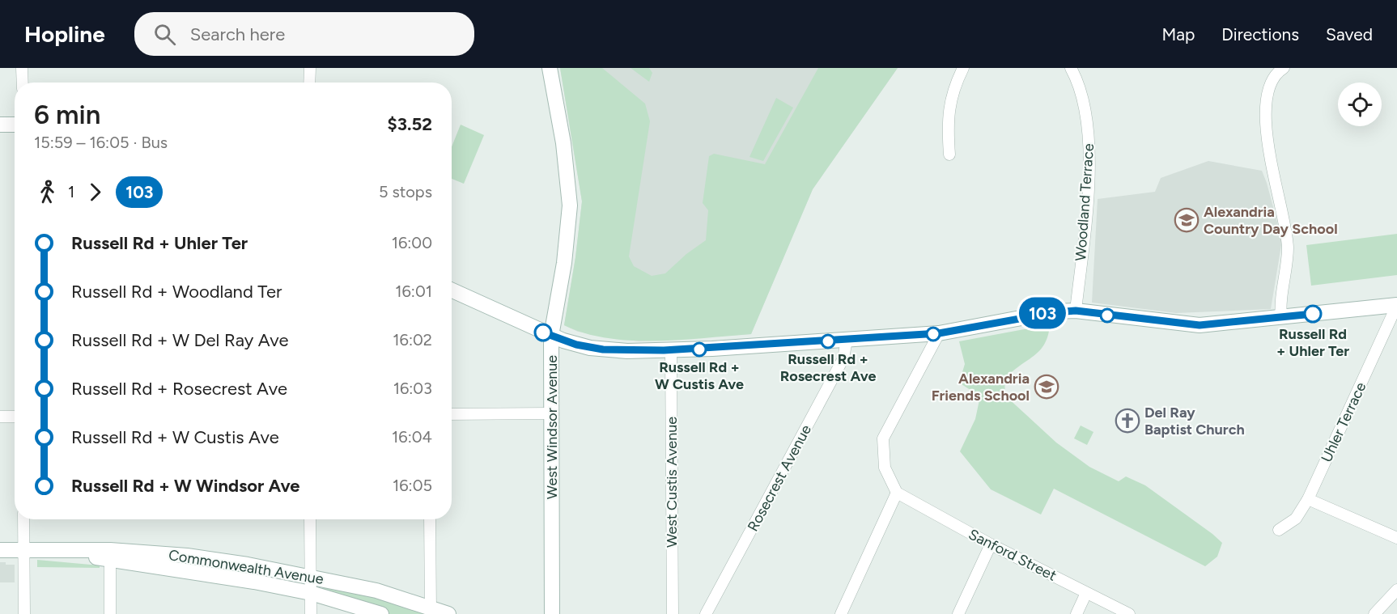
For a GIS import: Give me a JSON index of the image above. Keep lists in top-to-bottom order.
{
  "streets": {
    "street": [
      "Woodland Terrace",
      "Uhler Terrace",
      "West Windsor Avenue",
      "Rosecrest Avenue",
      "West Custis Avenue",
      "Sanford Street",
      "Commonwealth Avenue"
    ]
  },
  "places": {
    "school or university": ["Alexandria Country Day School", "Alexandria Friends School"],
    "other": ["Russell Rd + Uhler Ter", "Russell Rd + Rosecrest Ave", "Russell Rd + W Custis Ave"],
    "church": ["Del Ray Baptist Church"]
  },
  "lines": ["bus line 103"],
  "page": {
    "header": "Hopline",
    "search": "Search here",
    "nav": ["Map", "Directions", "Saved"],
    "on_map": "103",
    "heading": ["6 min", "15:59 – 16:05 · Bus", "$3.52"],
    "legs": ["1", "103", "5 stops"],
    "list": [
      {
        "name": "Russell Rd + Uhler Ter",
        "value": "16:00"
      },
      {
        "name": "Russell Rd + Woodland Ter",
        "value": "16:01"
      },
      {
        "name": "Russell Rd + W Del Ray Ave",
        "value": "16:02"
      },
      {
        "name": "Russell Rd + Rosecrest Ave",
        "value": "16:03"
      },
      {
        "name": "Russell Rd + W Custis Ave",
        "value": "16:04"
      },
      {
        "name": "Russell Rd + W Windsor Ave",
        "value": "16:05"
      }
    ]
  }
}
